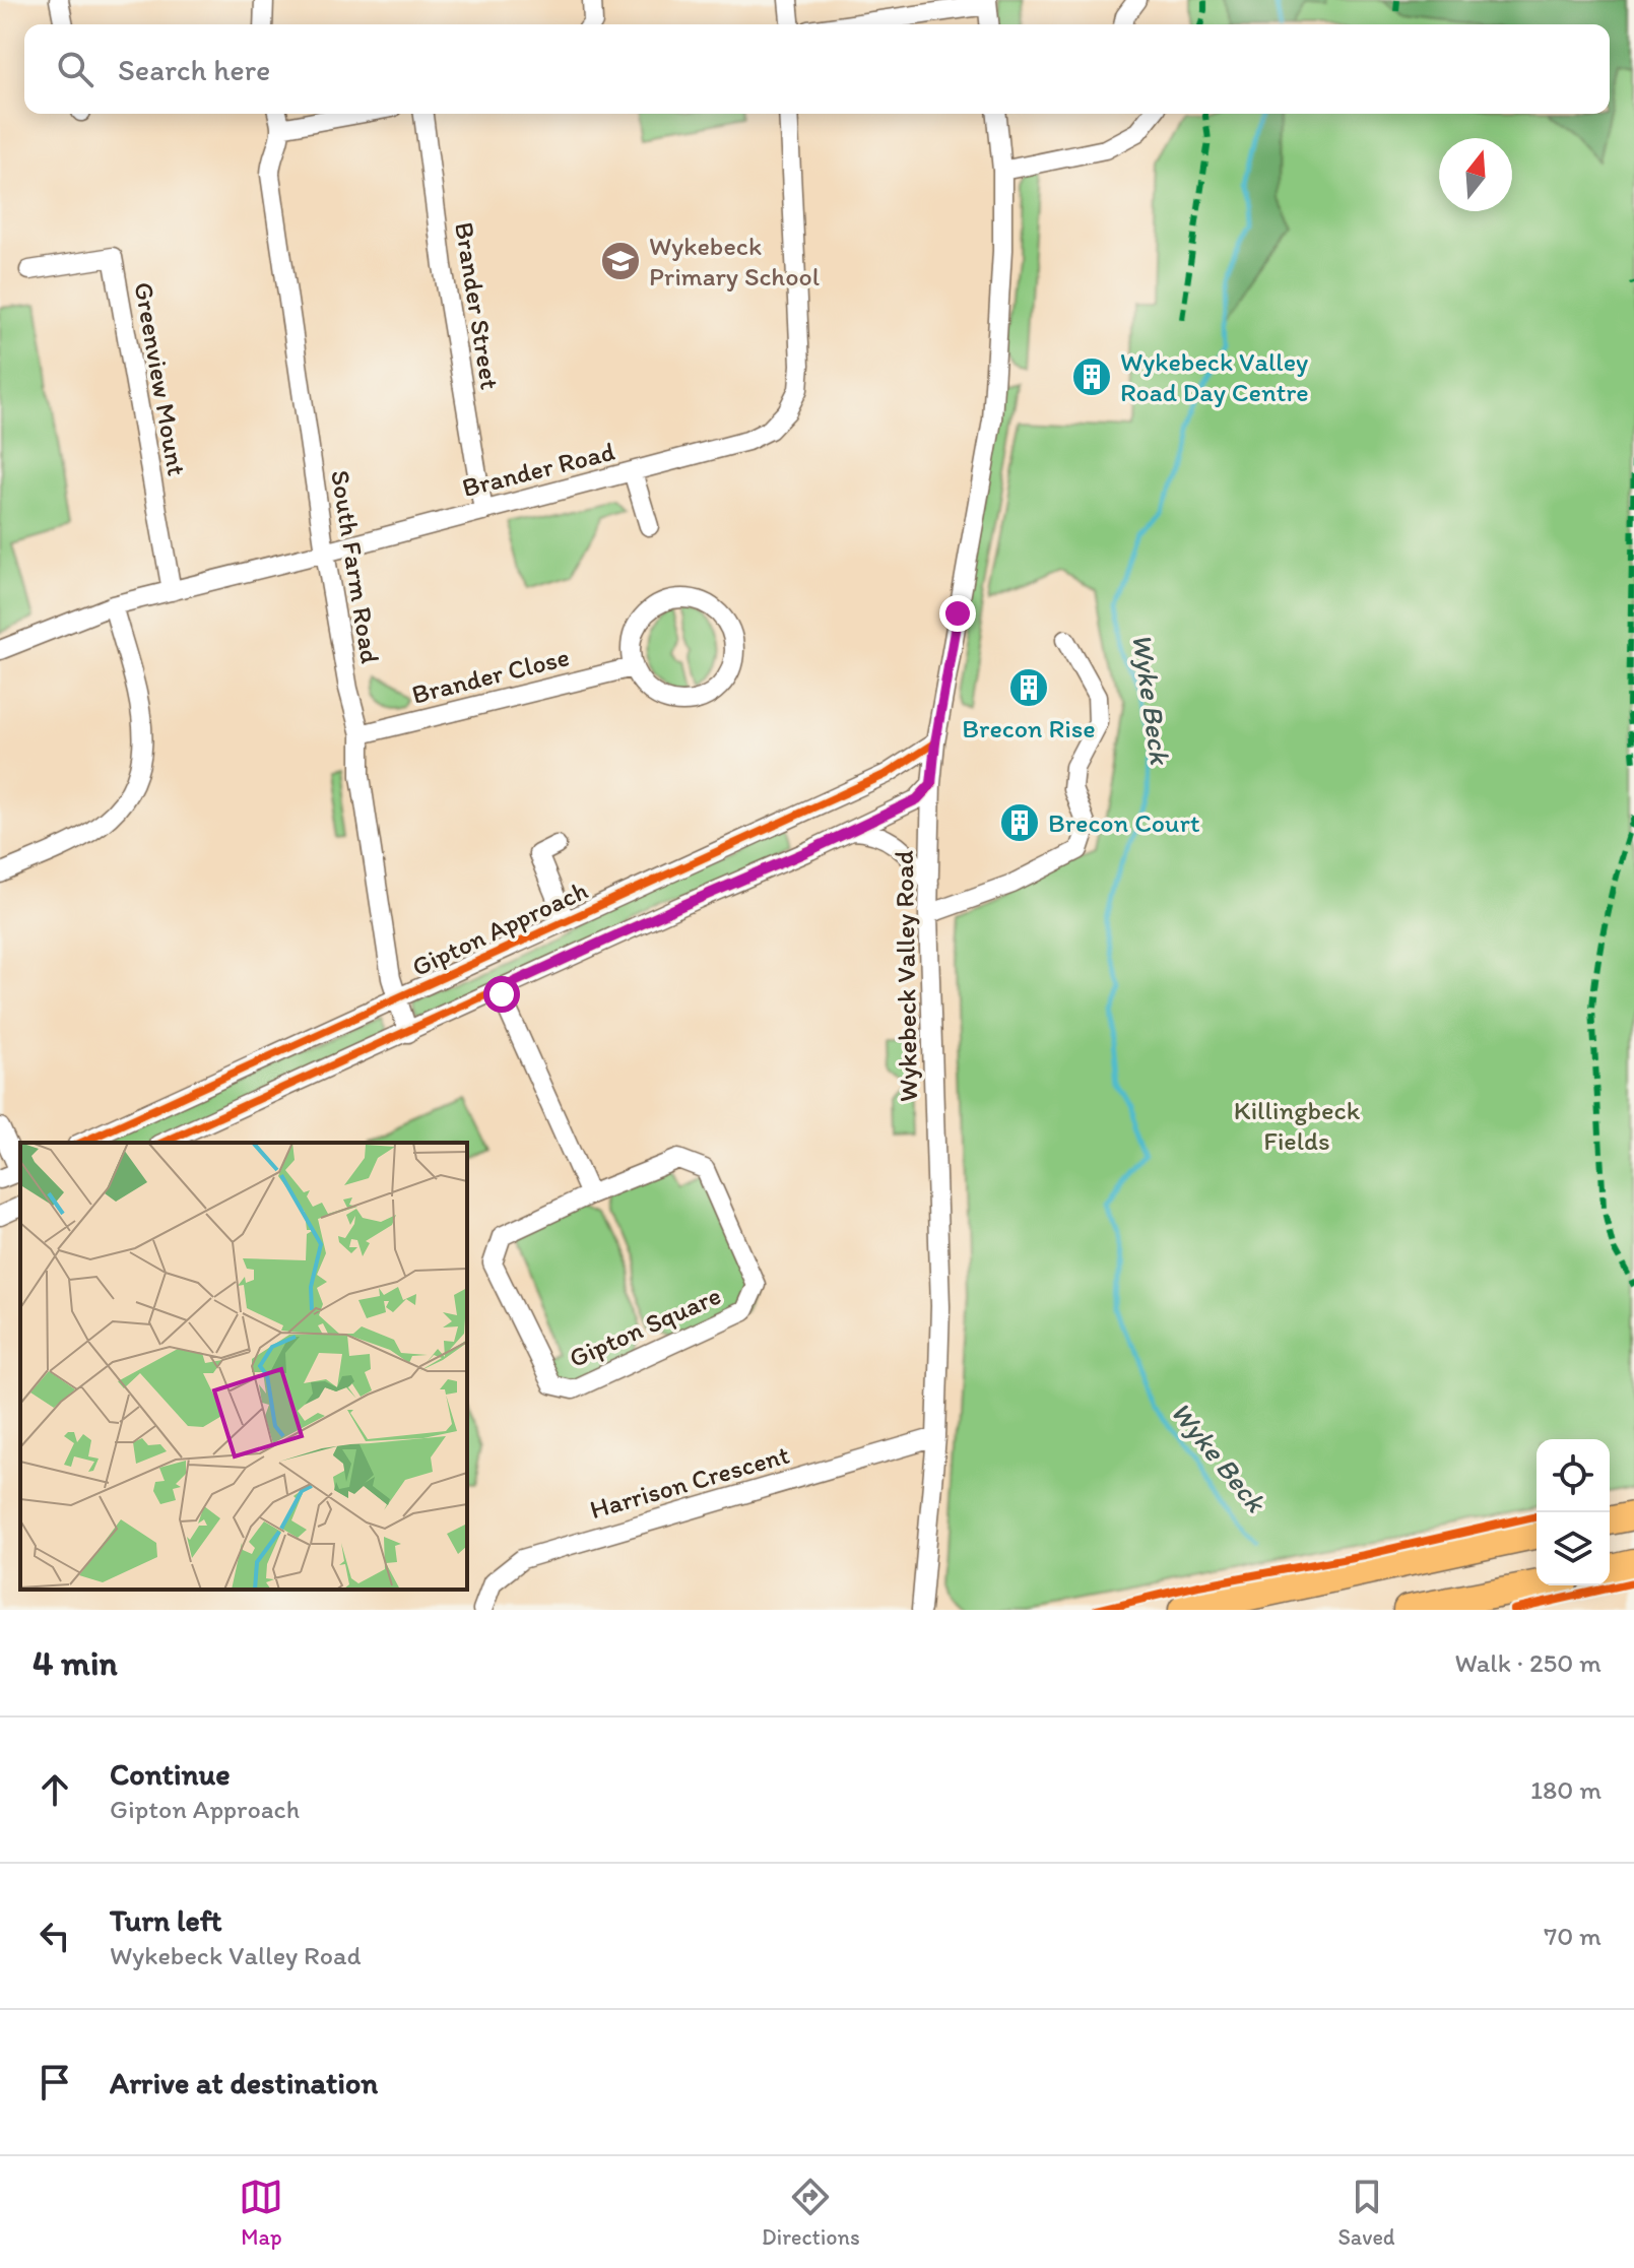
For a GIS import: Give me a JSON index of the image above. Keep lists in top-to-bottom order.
{
  "streets": {
    "street": [
      "Brander Street",
      "Greenview Mount",
      "Brander Road",
      "South Farm Road",
      "Brander Close",
      "Gipton Approach",
      "Wykebeck Valley Road",
      "Gipton Square",
      "Harrison Crescent"
    ]
  },
  "crossings": [
    ["Brander Street", "Brander Road"],
    ["Greenview Mount", "Brander Road"],
    ["Brander Road", "South Farm Road"],
    ["South Farm Road", "Brander Close"],
    ["South Farm Road", "Gipton Approach"],
    ["Gipton Approach", "Wykebeck Valley Road"],
    ["Wykebeck Valley Road", "Harrison Crescent"]
  ],
  "water": ["Wyke Beck"],
  "parks": ["Killingbeck Fields"],
  "places": {
    "school or university": ["Wykebeck Primary School"],
    "building": ["Wykebeck Valley Road Day Centre", "Brecon Rise", "Brecon Court"]
  },
  "north": "top",
  "page": {
    "search": "Search here",
    "heading": ["4 min", "Walk · 250 m"],
    "list": [
      ["Continue", "Gipton Approach", "180 m"],
      ["Turn left", "Wykebeck Valley Road", "70 m"],
      "Arrive at destination"
    ],
    "nav": ["Map", "Directions", "Saved"]
  }
}
